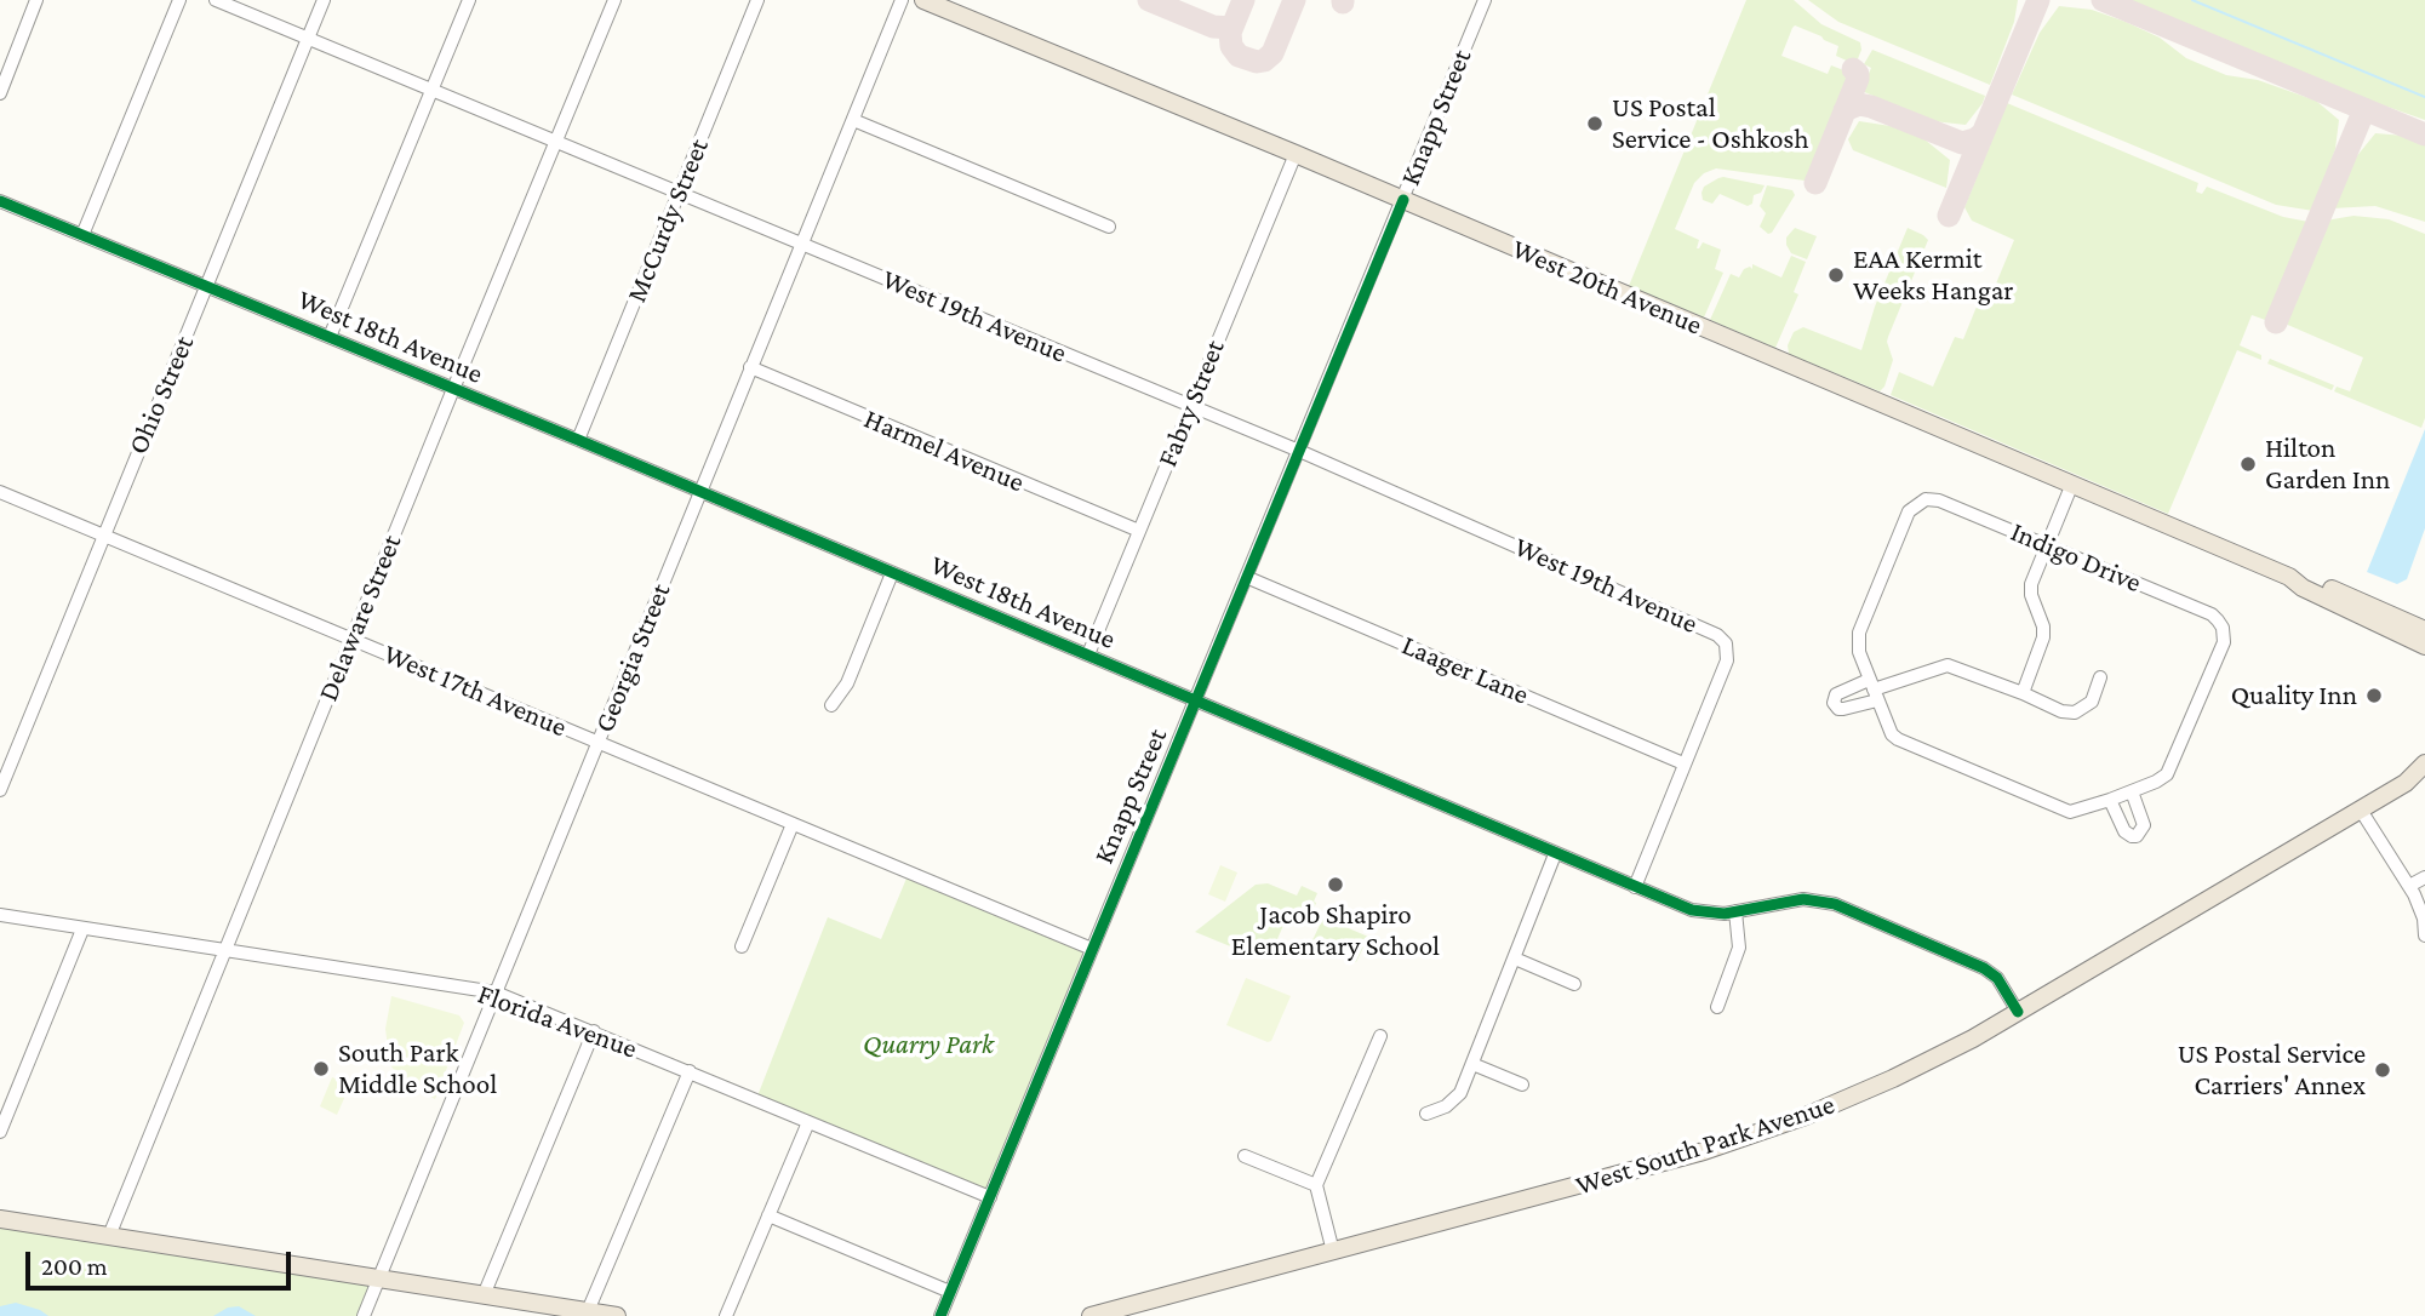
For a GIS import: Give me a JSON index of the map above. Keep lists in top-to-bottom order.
{
  "streets": {
    "main road": ["West 20th Avenue", "West South Park Avenue"],
    "street": [
      "Knapp Street",
      "McCurdy Street",
      "West 19th Avenue",
      "West 18th Avenue",
      "Ohio Street",
      "Fabry Street",
      "Harmel Avenue",
      "Indigo Drive",
      "Delaware Street",
      "Georgia Street",
      "Laager Lane",
      "West 17th Avenue",
      "Florida Avenue"
    ]
  },
  "crossings": [
    ["Knapp Street", "West 20th Avenue"],
    ["Knapp Street", "West 19th Avenue"],
    ["Knapp Street", "West 18th Avenue"],
    ["Knapp Street", "Laager Lane"],
    ["Knapp Street", "West 17th Avenue"],
    ["Knapp Street", "Florida Avenue"],
    ["McCurdy Street", "West 19th Avenue"],
    ["McCurdy Street", "West 18th Avenue"],
    ["West 20th Avenue", "Fabry Street"],
    ["West 19th Avenue", "Ohio Street"],
    ["West 19th Avenue", "Fabry Street"],
    ["West 19th Avenue", "Delaware Street"],
    ["West 19th Avenue", "Georgia Street"],
    ["West 19th Avenue", "Laager Lane"],
    ["West 18th Avenue", "Ohio Street"],
    ["West 18th Avenue", "Fabry Street"],
    ["West 18th Avenue", "Delaware Street"],
    ["West 18th Avenue", "Georgia Street"],
    ["West 18th Avenue", "West South Park Avenue"],
    ["Ohio Street", "West 17th Avenue"],
    ["Fabry Street", "Harmel Avenue"],
    ["Harmel Avenue", "Georgia Street"],
    ["Delaware Street", "West 17th Avenue"],
    ["Delaware Street", "Florida Avenue"],
    ["Georgia Street", "West 17th Avenue"],
    ["Georgia Street", "Florida Avenue"]
  ],
  "parks": ["Quarry Park"],
  "places": [
    "US Postal Service - Oshkosh",
    "EAA Kermit Weeks Hangar",
    "Hilton Garden Inn",
    "Quality Inn",
    "Jacob Shapiro Elementary School",
    "South Park Middle School",
    "US Postal Service Carriers' Annex"
  ],
  "scale_bar": "200 m"
}
